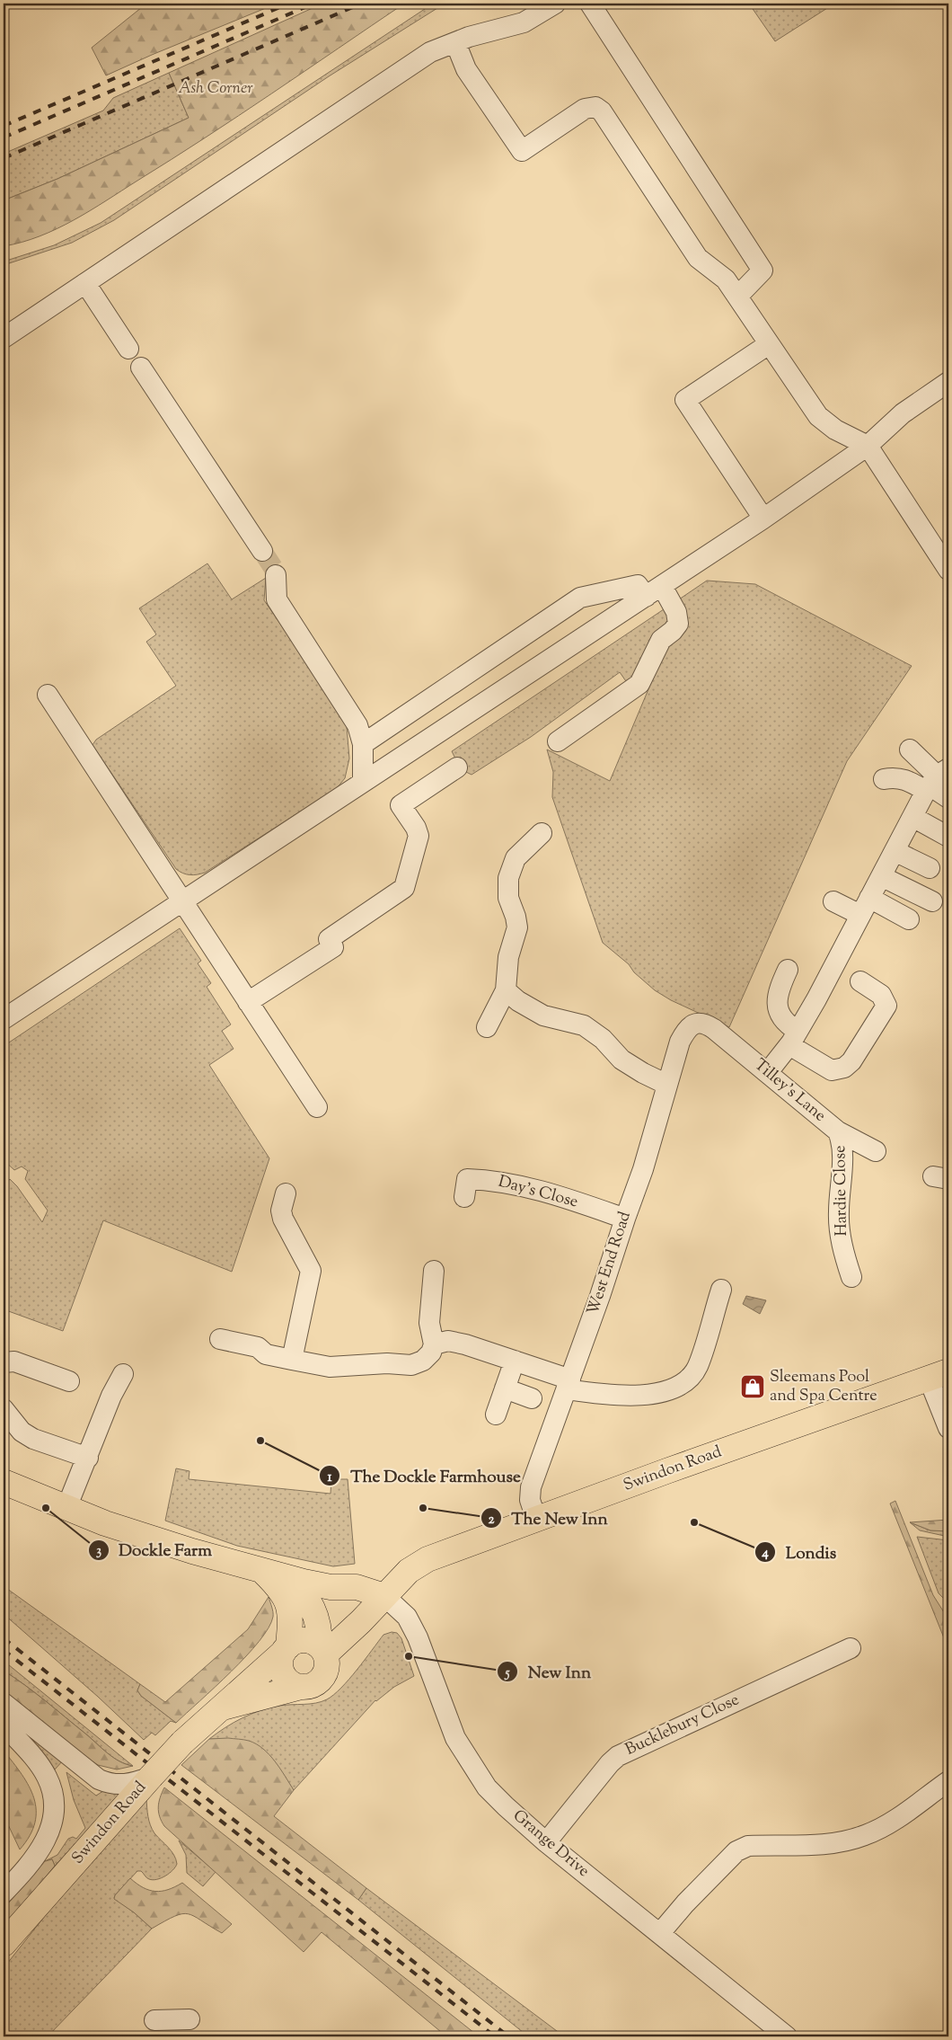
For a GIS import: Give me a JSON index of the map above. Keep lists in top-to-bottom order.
{
  "streets": {
    "main road": ["Swindon Road"],
    "street": [
      "Tilley's Lane",
      "Hardie Close",
      "Day's Close",
      "West End Road",
      "Bucklebury Close",
      "Grange Drive"
    ]
  },
  "crossings": [
    ["Tilley's Lane", "Hardie Close"],
    ["Tilley's Lane", "West End Road"],
    ["Day's Close", "West End Road"],
    ["West End Road", "Swindon Road"],
    ["Swindon Road", "Grange Drive"],
    ["Bucklebury Close", "Grange Drive"]
  ],
  "parks": ["Ash Corner"],
  "places": {
    "shop": ["Sleemans Pool and Spa Centre"],
    "other": [
      "The Dockle Farmhouse",
      "Dockle Farm",
      "The New Inn",
      "Londis",
      "New Inn"
    ]
  }
}
